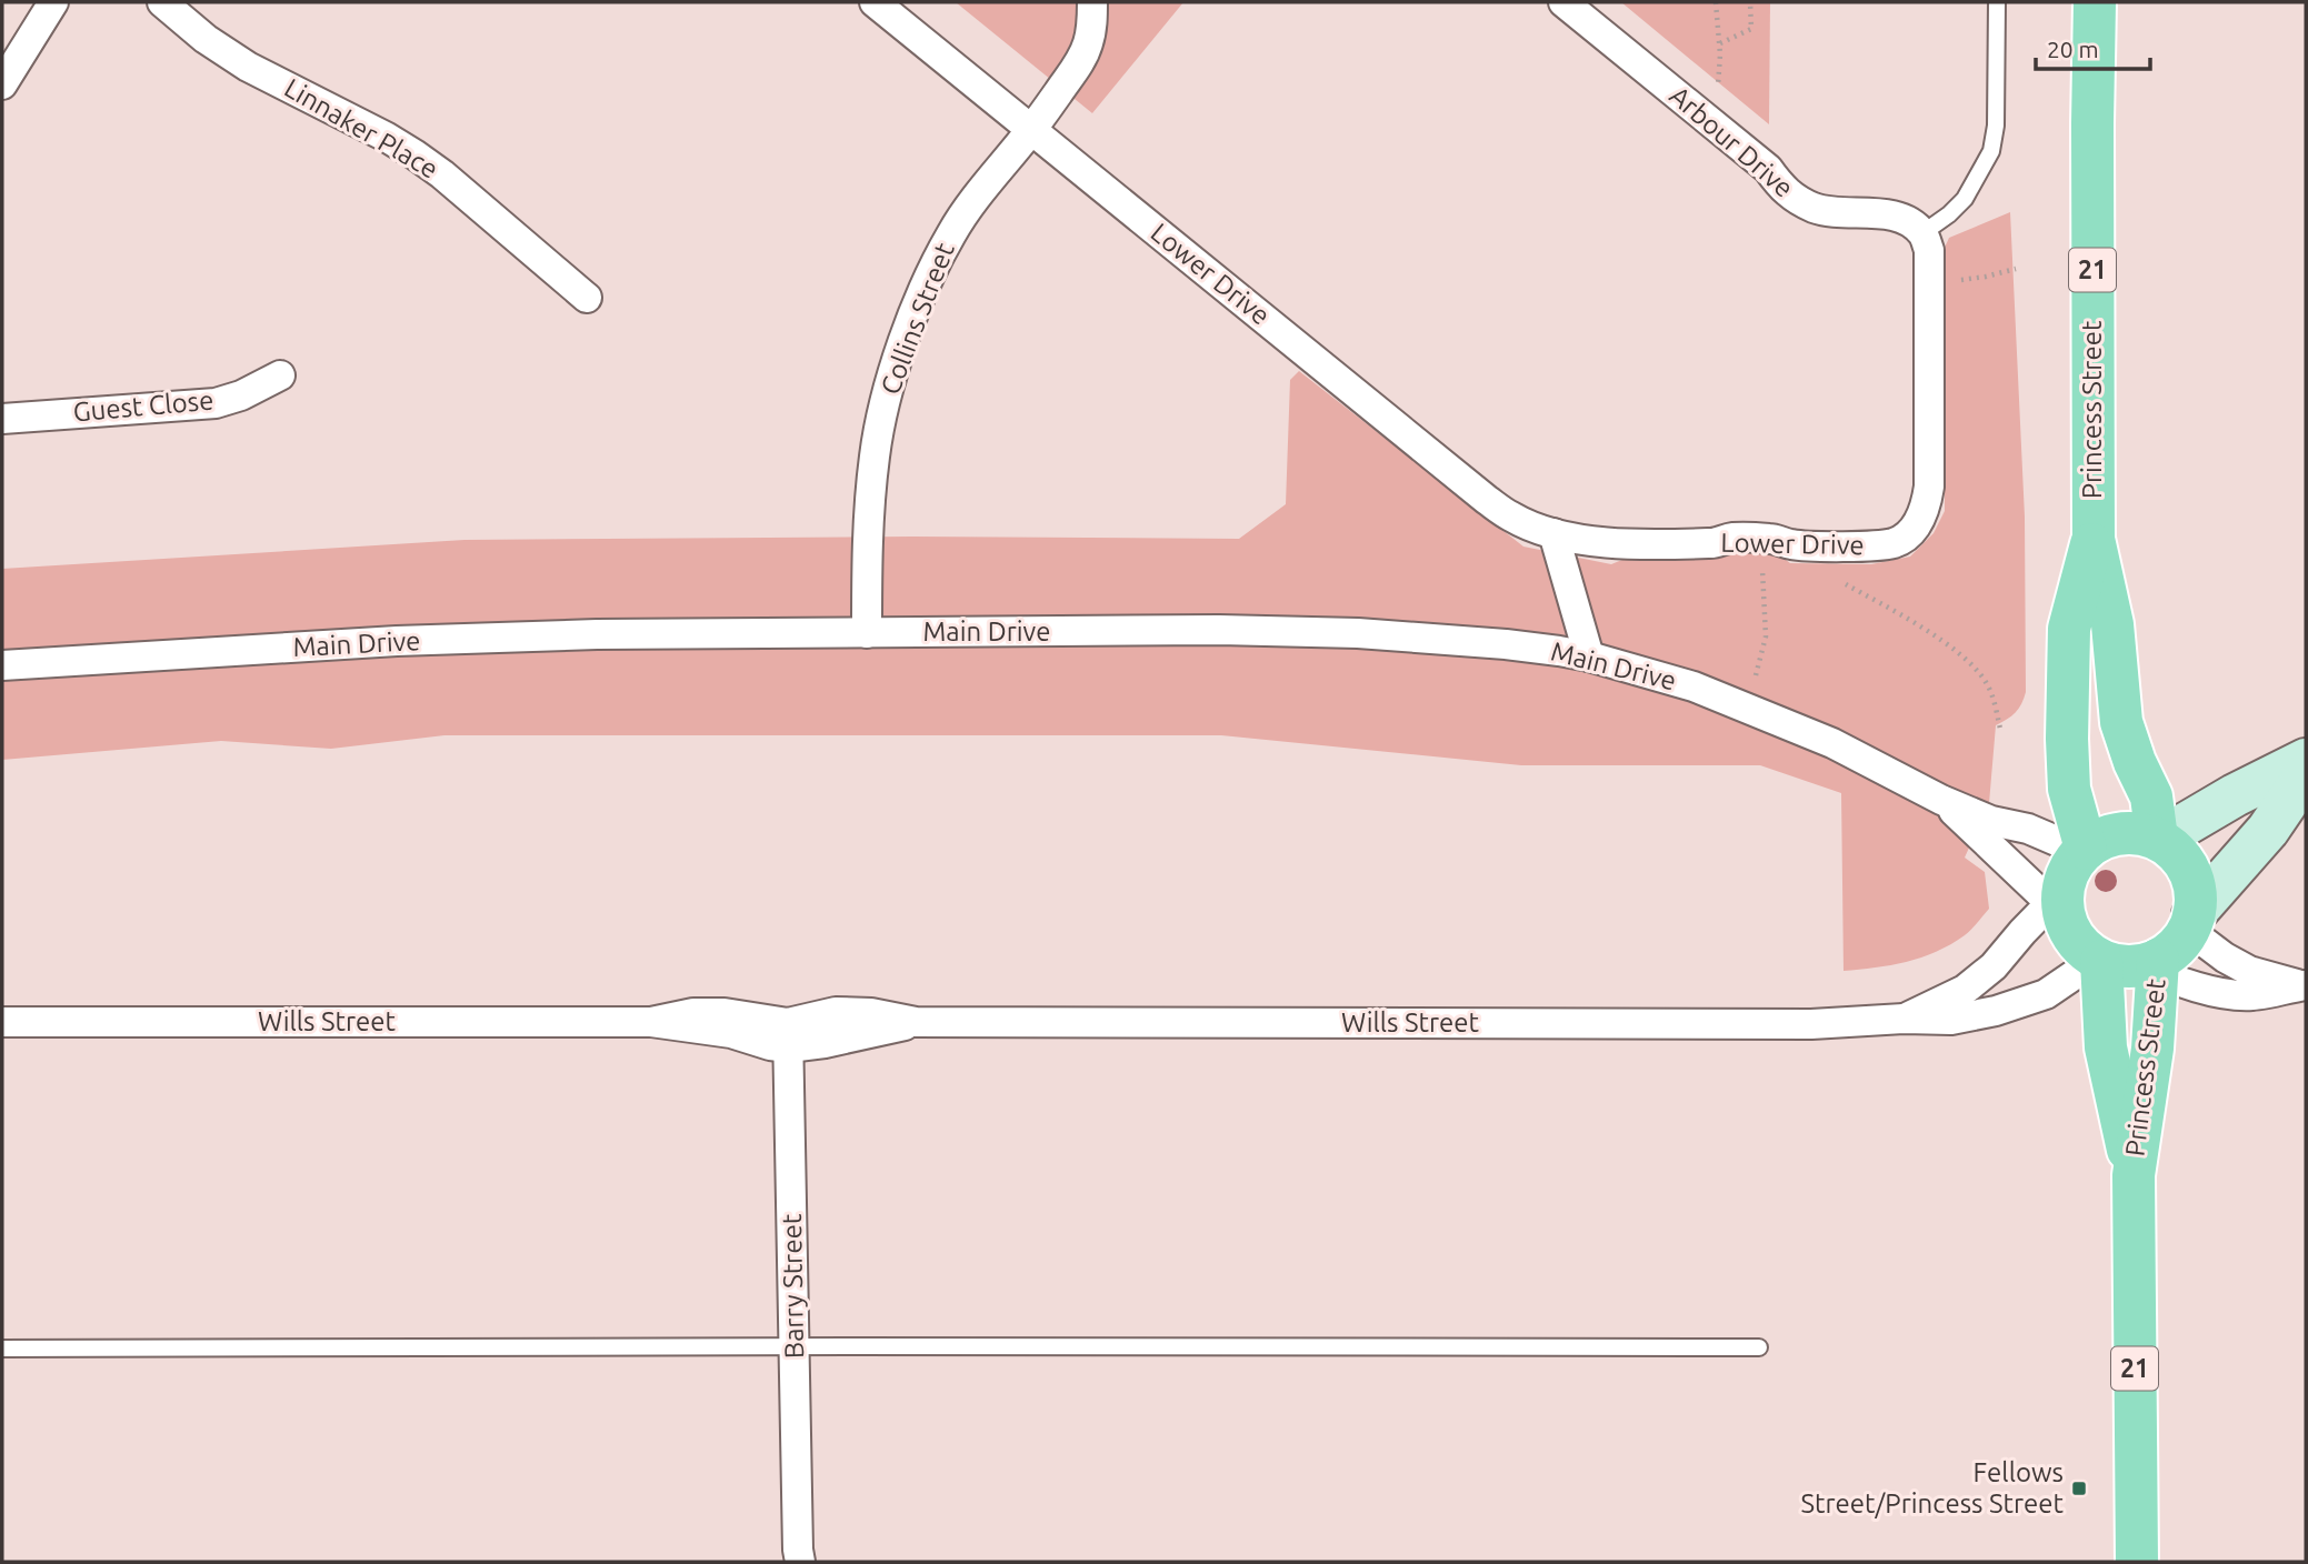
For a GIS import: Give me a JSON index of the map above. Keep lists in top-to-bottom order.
{
  "streets": {
    "main road": ["21", "Princess Street"],
    "street": [
      "Linnaker Place",
      "Arbour Drive",
      "Lower Drive",
      "Collins Street",
      "Guest Close",
      "Main Drive",
      "Wills Street",
      "Barry Street"
    ]
  },
  "crossings": [
    ["Arbour Drive", "Lower Drive"],
    ["Lower Drive", "Collins Street"],
    ["Collins Street", "Main Drive"],
    ["Princess Street", "Main Drive"],
    ["Princess Street", "Wills Street"],
    ["Main Drive", "Wills Street"],
    ["Wills Street", "Barry Street"]
  ],
  "places": {
    "transit": ["Fellows Street/Princess Street"]
  },
  "scale_bar": "20 m"
}
